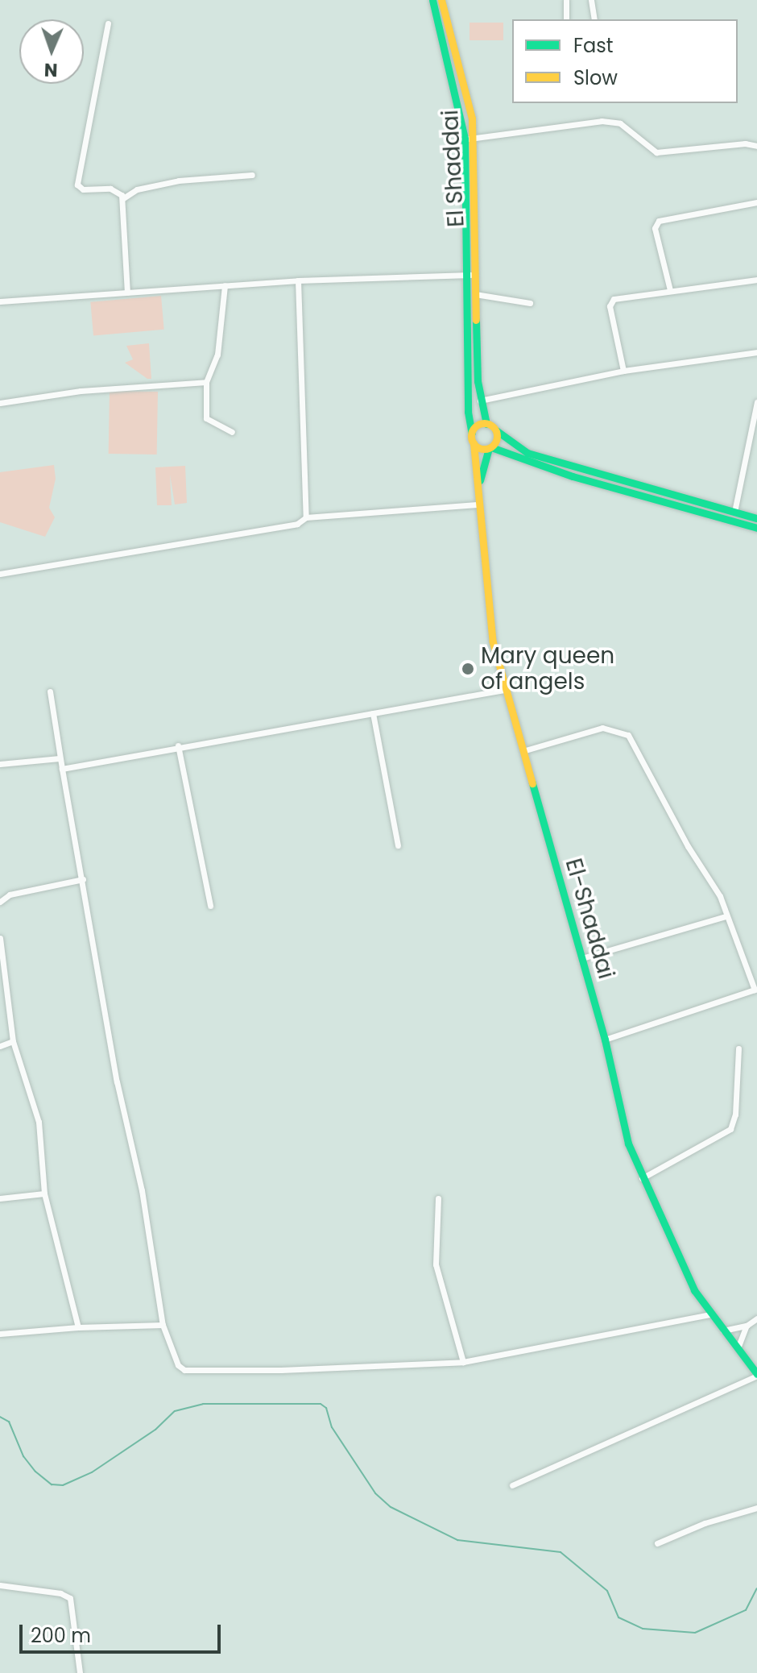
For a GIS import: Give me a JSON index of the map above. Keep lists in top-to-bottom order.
{
  "streets": {
    "street": ["El Shaddai", "El-Shaddai"]
  },
  "places": ["Mary queen of angels"],
  "legend": ["Fast", "Slow"],
  "scale_bar": "200 m",
  "north": "bottom"
}
